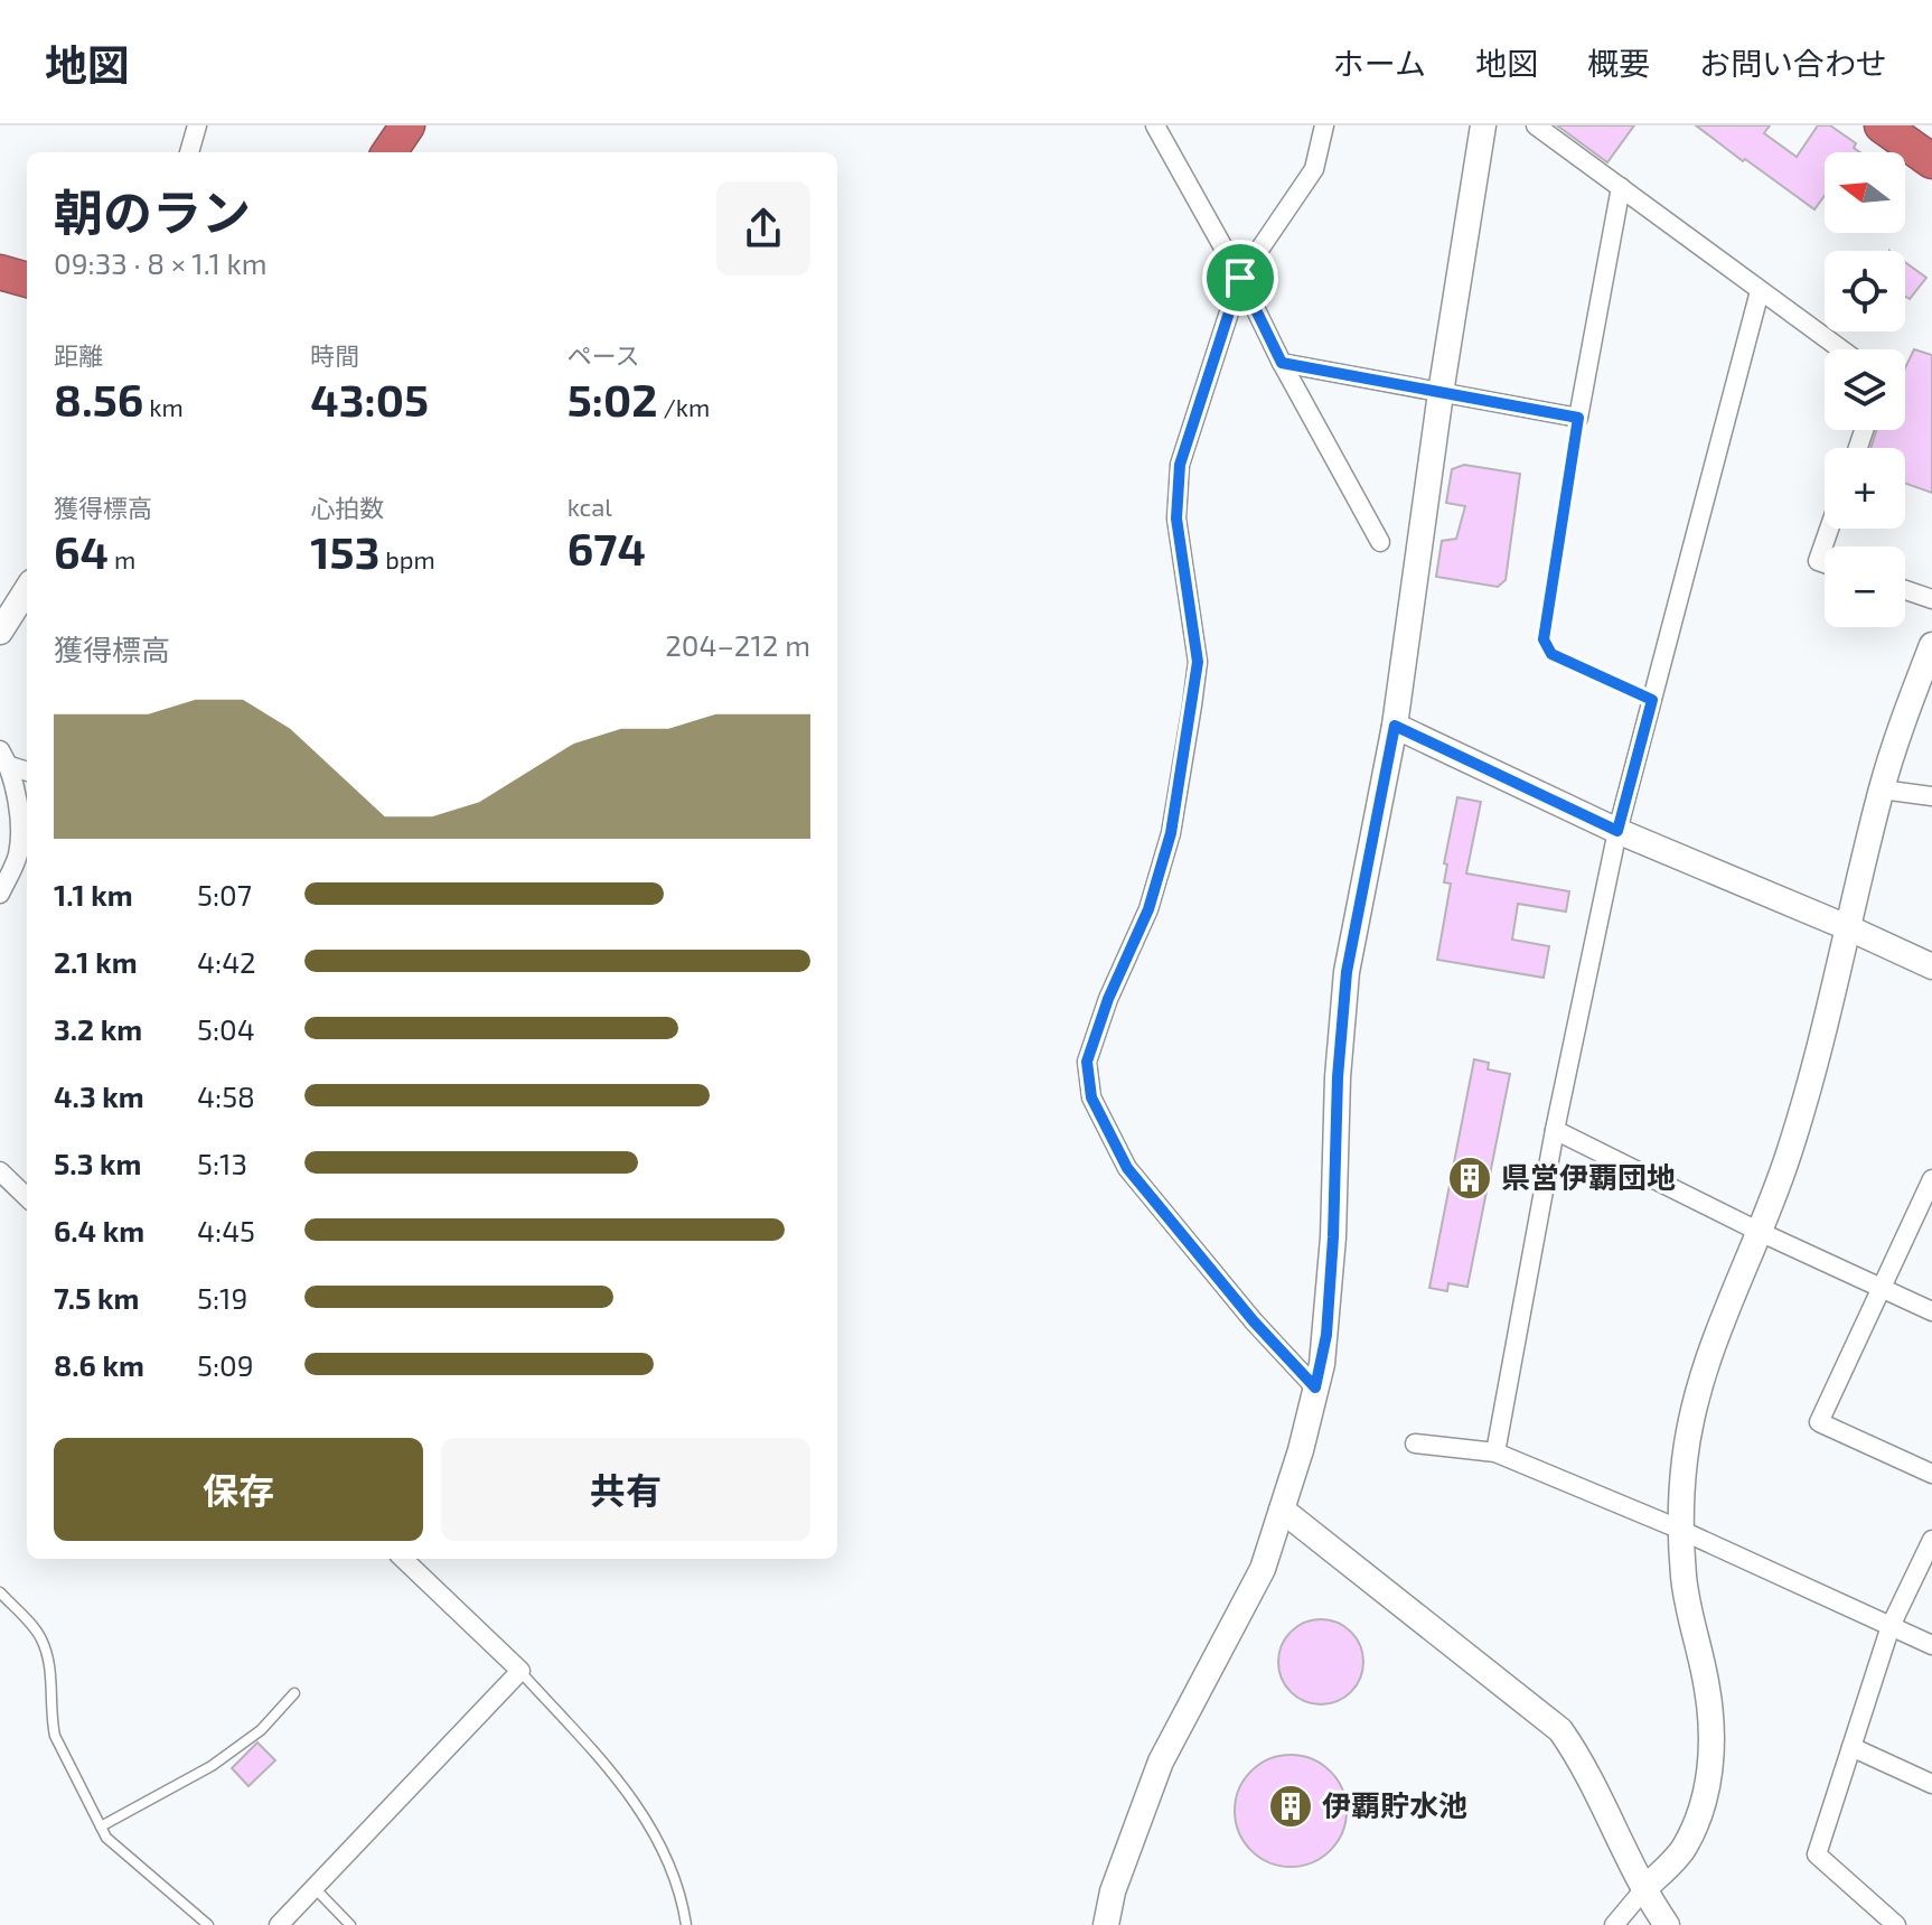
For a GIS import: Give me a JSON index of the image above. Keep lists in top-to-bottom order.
{
  "places": {
    "building": ["県営伊覇団地", "伊覇貯水池"]
  },
  "north": "left",
  "page": {
    "header": "地図",
    "nav": [
      "ホーム",
      "地図",
      "概要",
      "お問い合わせ"
    ],
    "map_buttons": ["+", "−"],
    "heading": ["朝のラン", "09:33 · 8 × 1.1 km"],
    "stats": [
      ["距離", "8.56 km"],
      ["時間", "43:05"],
      ["ペース", "5:02 /km"],
      ["獲得標高", "64 m"],
      ["心拍数", "153 bpm"],
      ["kcal", "674"]
    ],
    "chart": ["獲得標高", "204–212 m"],
    "list": [
      {
        "name": "1.1 km",
        "note": "5:07"
      },
      {
        "name": "2.1 km",
        "note": "4:42"
      },
      {
        "name": "3.2 km",
        "note": "5:04"
      },
      {
        "name": "4.3 km",
        "note": "4:58"
      },
      {
        "name": "5.3 km",
        "note": "5:13"
      },
      {
        "name": "6.4 km",
        "note": "4:45"
      },
      {
        "name": "7.5 km",
        "note": "5:19"
      },
      {
        "name": "8.6 km",
        "note": "5:09"
      }
    ],
    "buttons": ["保存", "共有"]
  }
}
